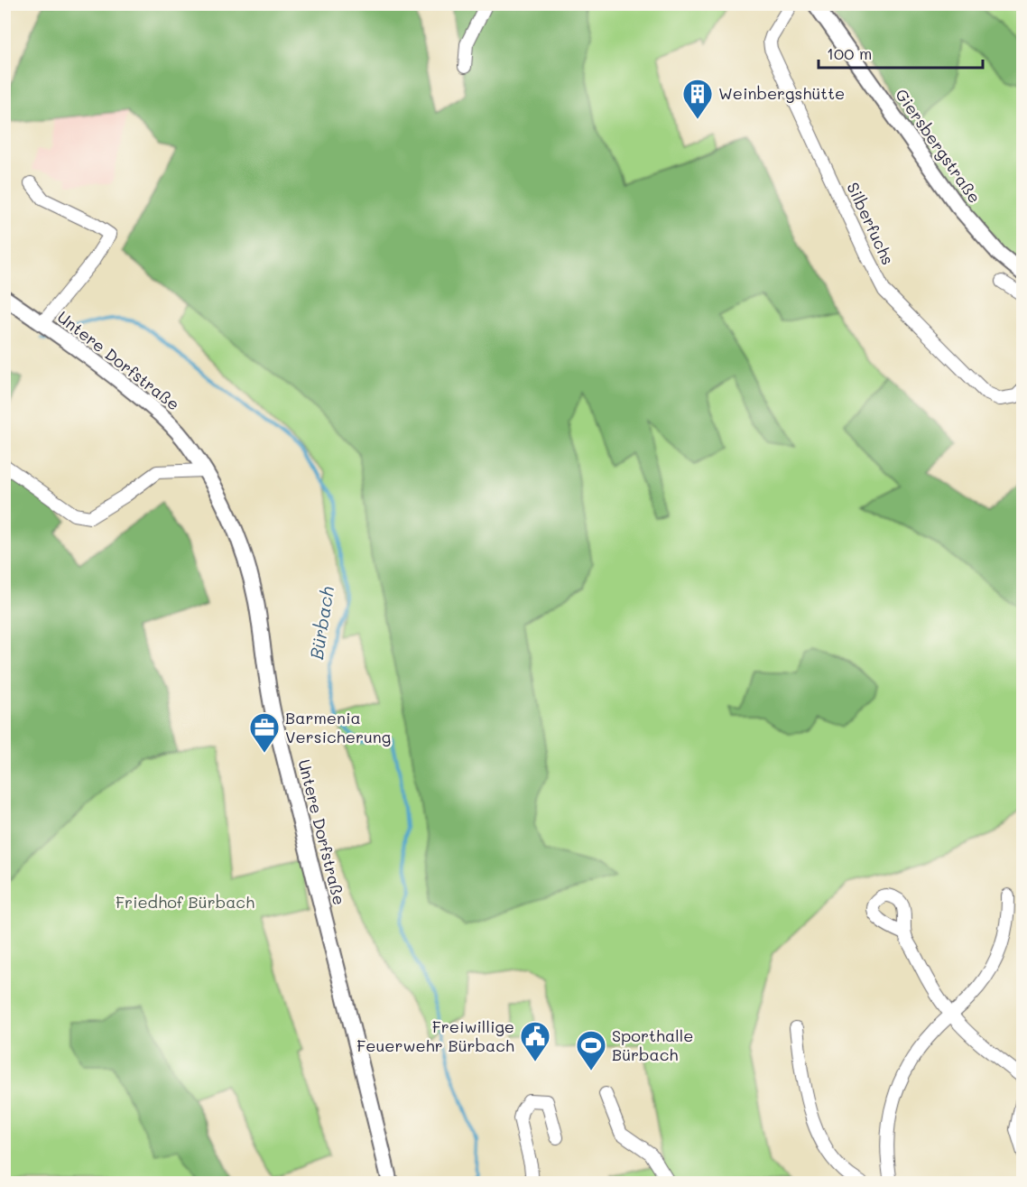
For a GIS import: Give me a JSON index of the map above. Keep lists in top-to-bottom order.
{
  "streets": {
    "street": ["Giersbergstraße", "Silberfuchs", "Untere Dorfstraße"]
  },
  "water": ["Bürbach"],
  "parks": ["Friedhof Bürbach"],
  "places": {
    "building": ["Weinbergshütte"],
    "office": ["Barmenia Versicherung"],
    "public building": ["Freiwillige Feuerwehr Bürbach"],
    "sports": ["Sporthalle Bürbach"]
  },
  "scale_bar": "100 m"
}
